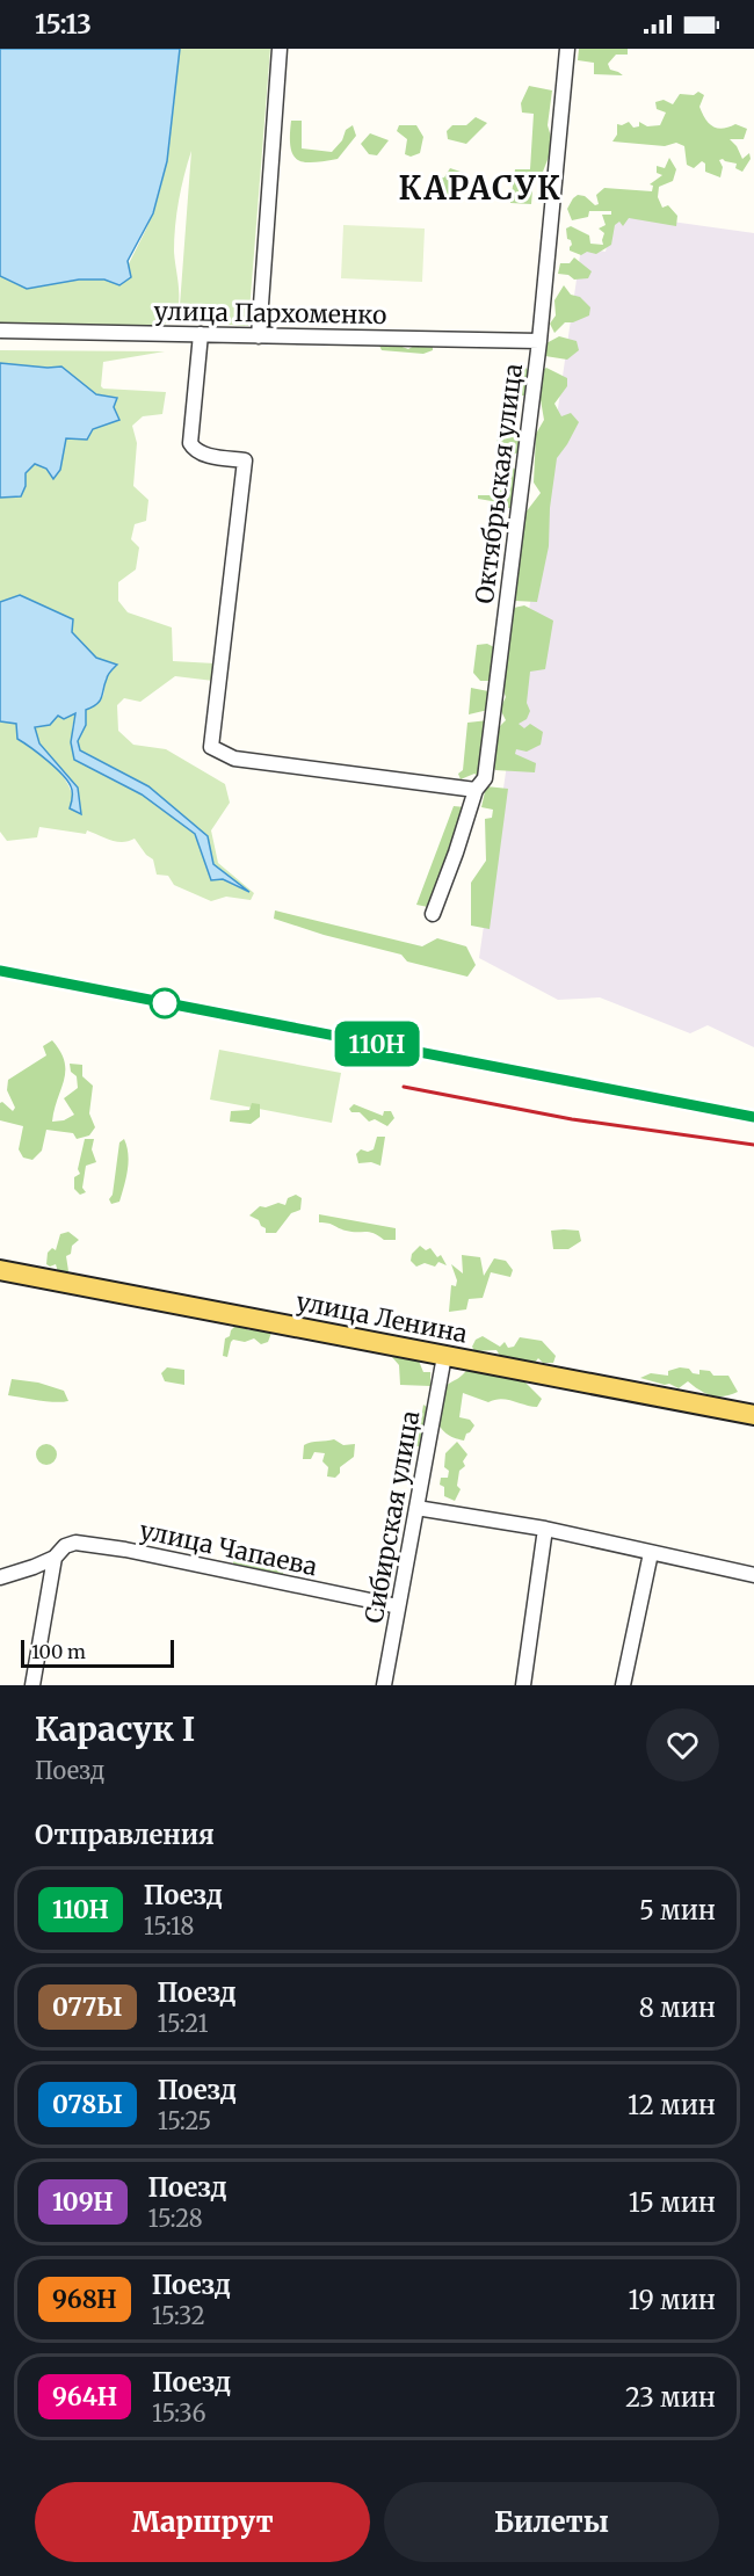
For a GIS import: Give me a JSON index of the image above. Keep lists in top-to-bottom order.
{
  "streets": {
    "main road": ["улица Ленина"],
    "street": [
      "улица Пархоменко",
      "Октябрьская улица",
      "Сибирская улица",
      "улица Чапаева"
    ]
  },
  "crossings": [
    ["улица Пархоменко", "Октябрьская улица"],
    ["улица Ленина", "Сибирская улица"],
    ["Сибирская улица", "улица Чапаева"]
  ],
  "districts": ["КАРАСУК"],
  "scale_bar": "100 m",
  "page": {
    "status": "15:13",
    "on_map": "110Н",
    "scale": "100 m",
    "heading": [
      ["Карасук I", "Поезд"],
      "Отправления"
    ],
    "list": [
      {
        "mark": "110Н",
        "name": "Поезд",
        "note": "15:18",
        "value": "5 мин"
      },
      {
        "mark": "077Ы",
        "name": "Поезд",
        "note": "15:21",
        "value": "8 мин"
      },
      {
        "mark": "078Ы",
        "name": "Поезд",
        "note": "15:25",
        "value": "12 мин"
      },
      {
        "mark": "109Н",
        "name": "Поезд",
        "note": "15:28",
        "value": "15 мин"
      },
      {
        "mark": "968Н",
        "name": "Поезд",
        "note": "15:32",
        "value": "19 мин"
      },
      {
        "mark": "964Н",
        "name": "Поезд",
        "note": "15:36",
        "value": "23 мин"
      }
    ],
    "buttons": ["Маршрут", "Билеты"]
  }
}
